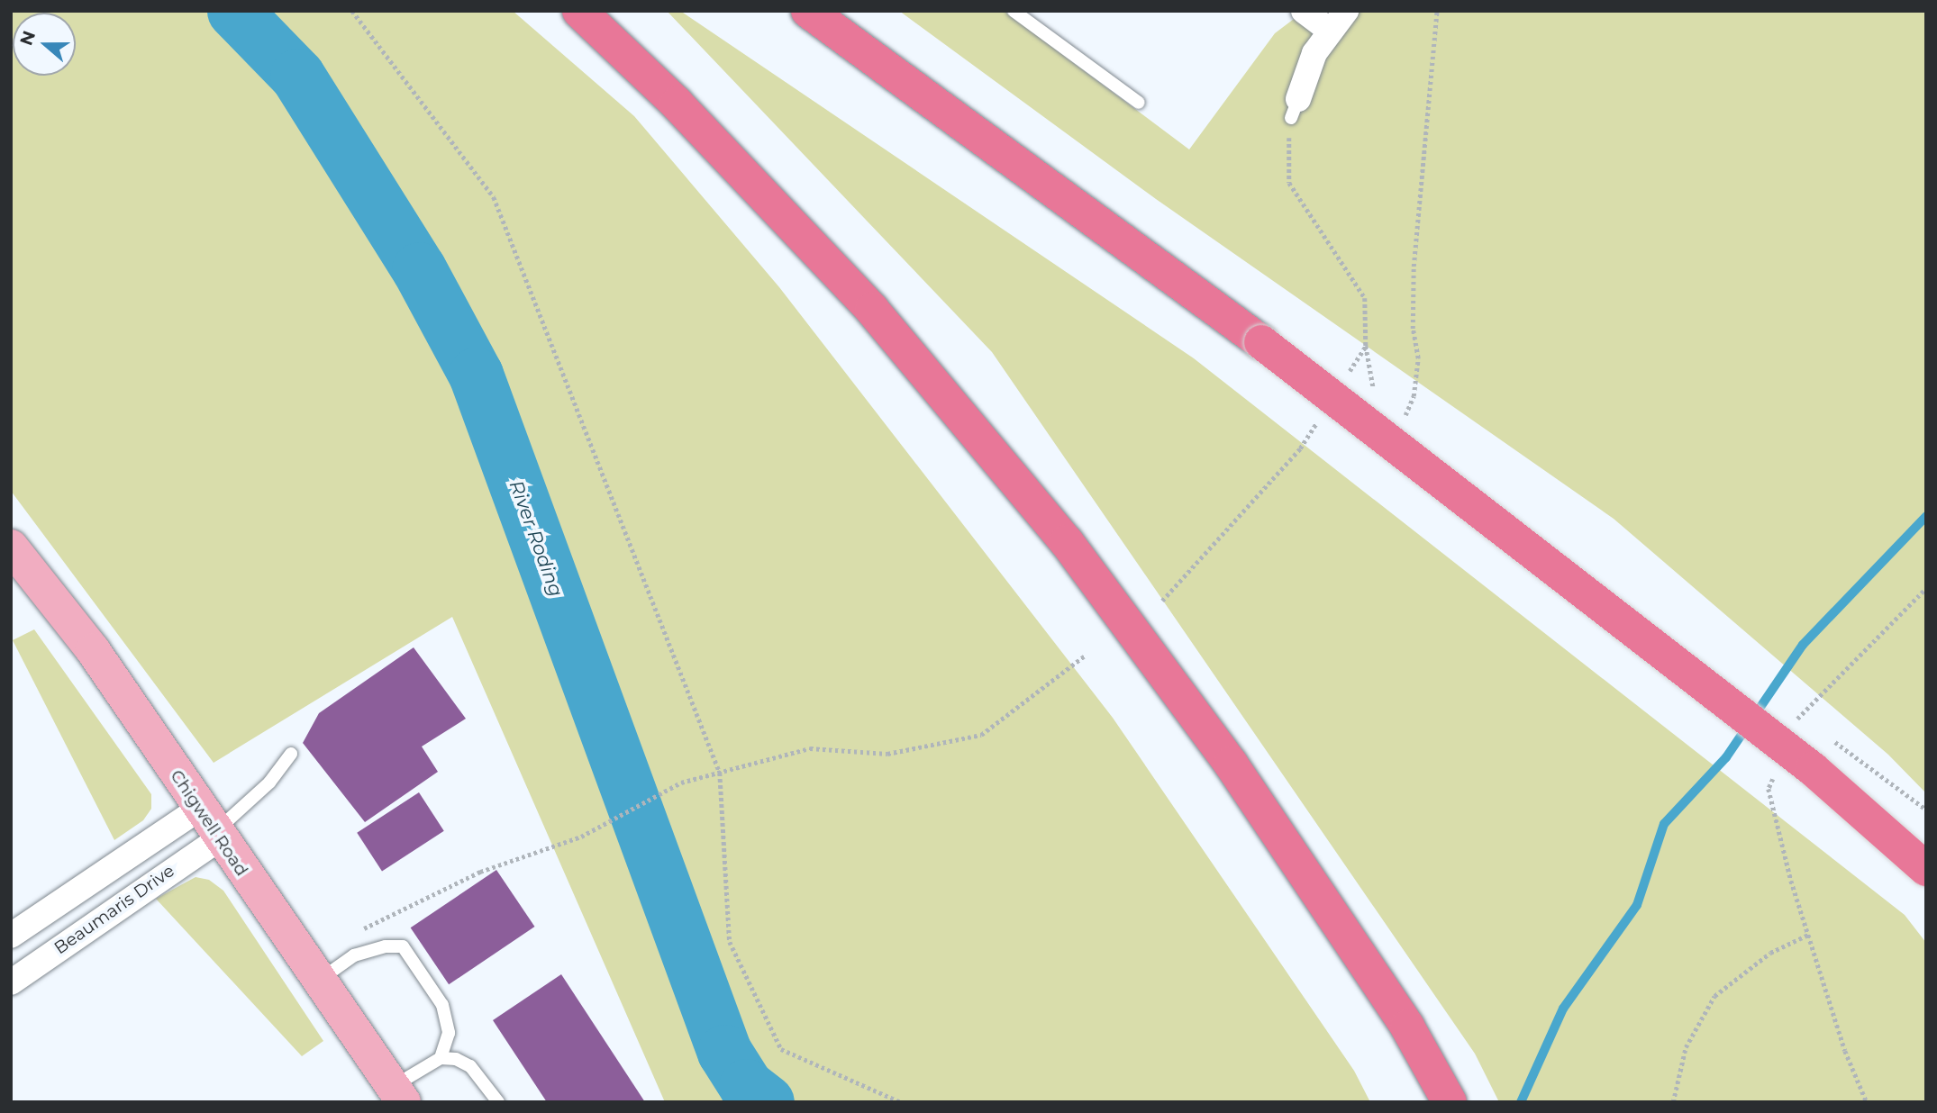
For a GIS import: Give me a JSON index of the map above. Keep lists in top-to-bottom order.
{
  "streets": {
    "main road": ["Chigwell Road"],
    "street": ["Beaumaris Drive"]
  },
  "crossings": [
    ["Chigwell Road", "Beaumaris Drive"]
  ],
  "water": ["River Roding"],
  "north": "left"
}
